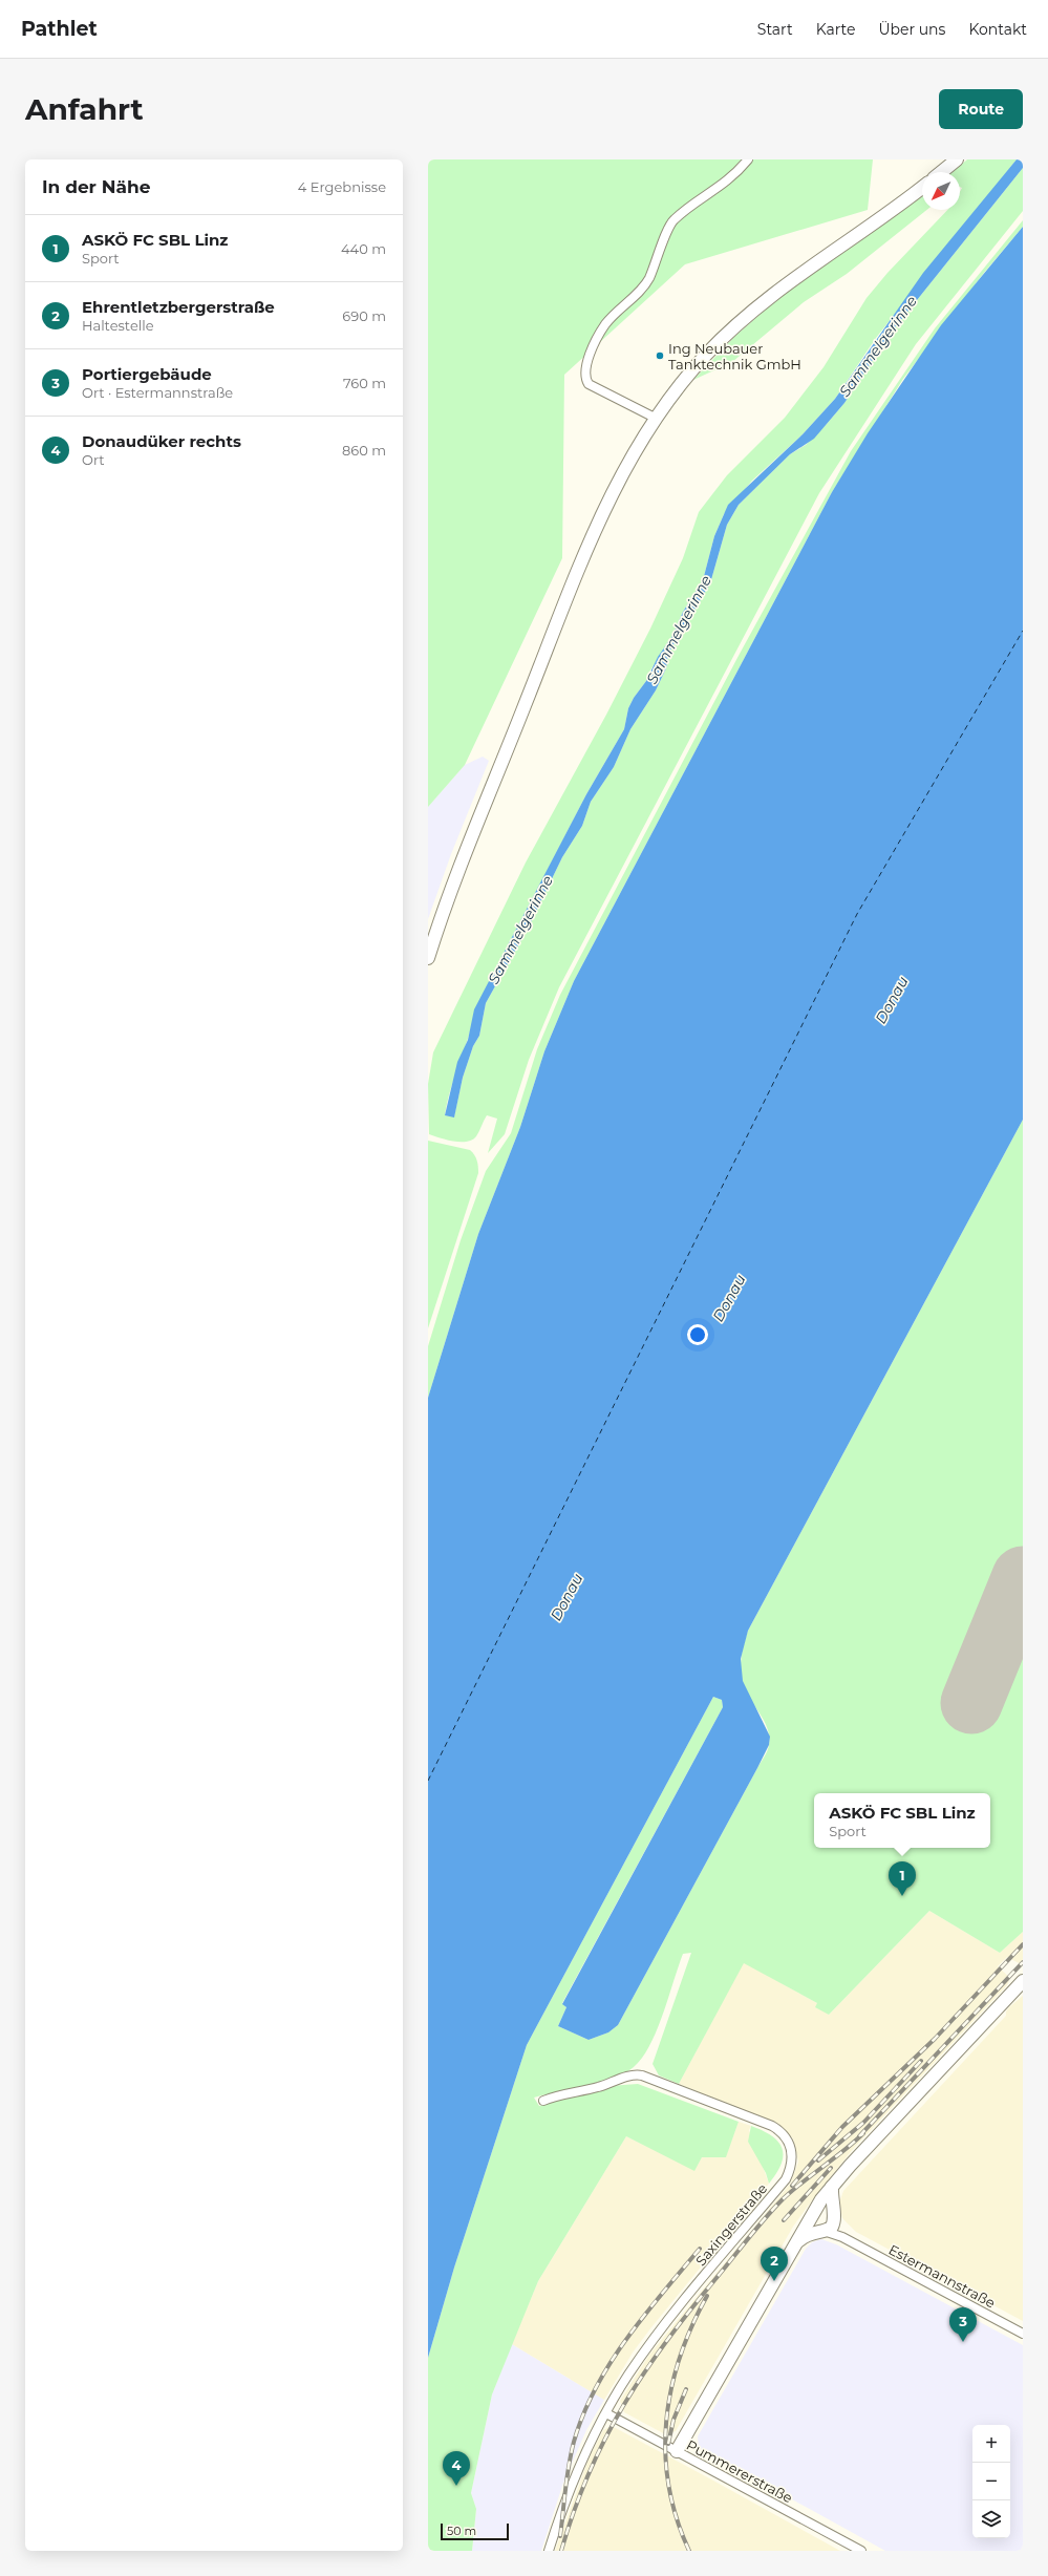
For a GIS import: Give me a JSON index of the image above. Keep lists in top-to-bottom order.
{
  "streets": {
    "street": ["Saxingerstraße", "Estermannstraße", "Pummererstraße"]
  },
  "crossings": [
    ["Saxingerstraße", "Pummererstraße"]
  ],
  "water": ["Sammelgerinne", "Donau"],
  "places": ["Ing Neubauer Tanktechnik GmbH"],
  "scale_bar": "50 m",
  "north": "bottom left",
  "page": {
    "header": "Pathlet",
    "nav": [
      "Start",
      "Karte",
      "Über uns",
      "Kontakt"
    ],
    "buttons": "Route",
    "title": "Anfahrt",
    "heading": ["In der Nähe", "4 Ergebnisse"],
    "list": [
      {
        "mark": "1",
        "name": "ASKÖ FC SBL Linz",
        "note": "Sport",
        "value": "440 m"
      },
      {
        "mark": "2",
        "name": "Ehrentletzbergerstraße",
        "note": "Haltestelle",
        "value": "690 m"
      },
      {
        "mark": "3",
        "name": "Portiergebäude",
        "note": "Ort · Estermannstraße",
        "value": "760 m"
      },
      {
        "mark": "4",
        "name": "Donaudüker rechts",
        "note": "Ort",
        "value": "860 m"
      }
    ],
    "popup": ["ASKÖ FC SBL Linz", "Sport"],
    "pins": [
      "1",
      "2",
      "3",
      "4"
    ],
    "map_buttons": ["+", "−"],
    "scale": "50 m"
  }
}
